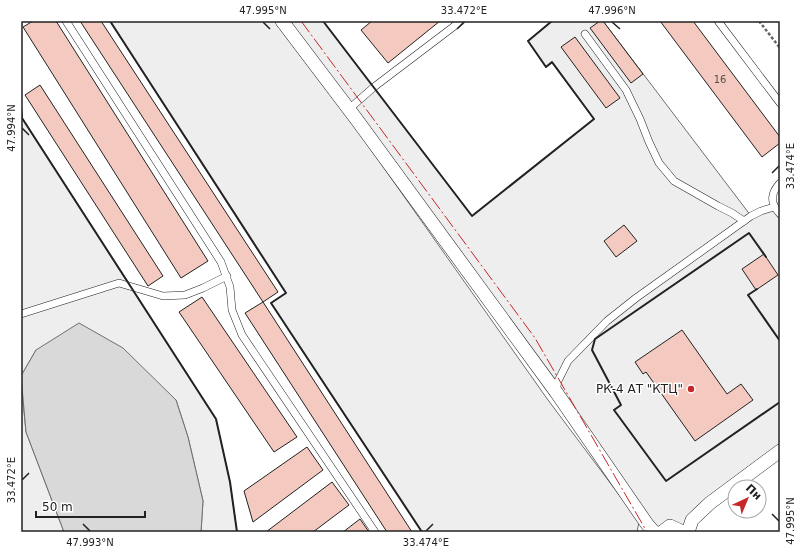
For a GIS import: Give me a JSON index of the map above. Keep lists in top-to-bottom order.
{
  "places": ["РК-4 АТ \"КТЦ\""],
  "house_numbers": ["16"],
  "scale_bar": "50 m",
  "north": "top right",
  "coordinates": [
    "47.995°N",
    "33.472°E",
    "47.996°N",
    "47.994°N",
    "33.474°E",
    "47.993°N"
  ]
}
